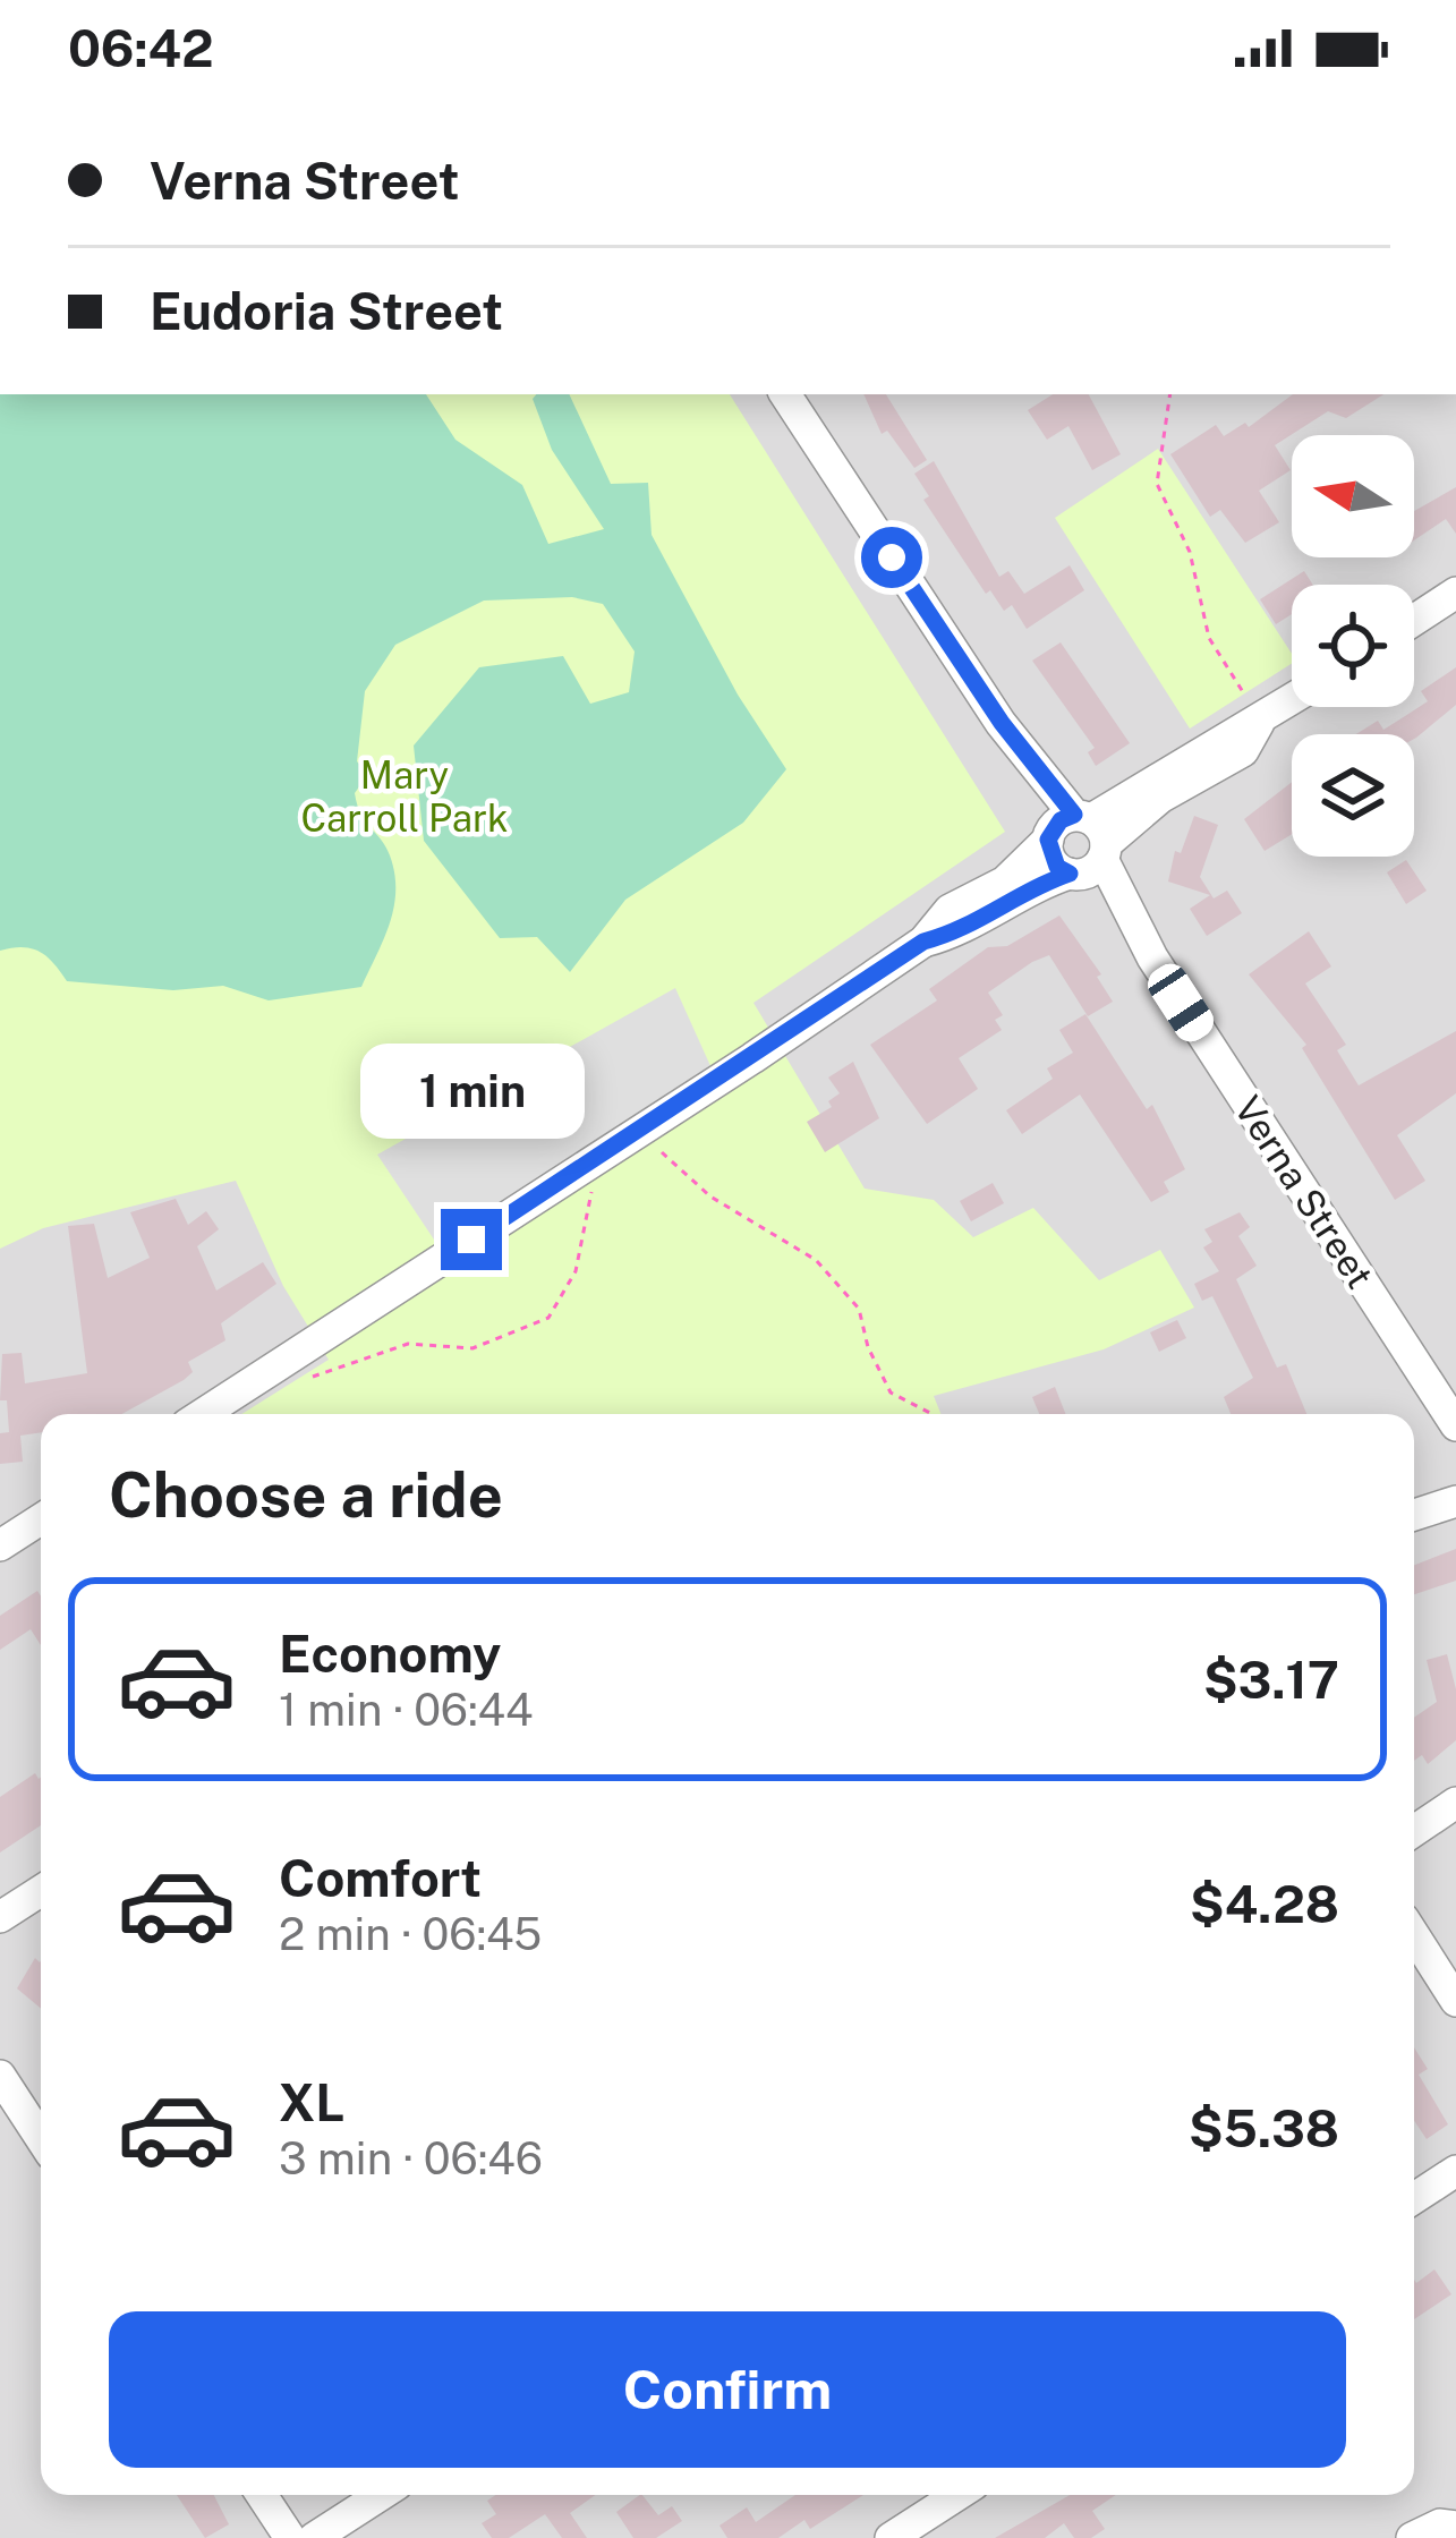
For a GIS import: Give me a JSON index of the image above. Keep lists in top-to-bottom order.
{
  "streets": {
    "street": ["Verna Street"]
  },
  "parks": ["Mary Carroll Park"],
  "north": "left",
  "page": {
    "status": "06:42",
    "banner": ["Verna Street", "Eudoria Street"],
    "bubble": "1 min",
    "heading": "Choose a ride",
    "list": [
      {
        "name": "Economy",
        "note": "1 min · 06:44",
        "value": "$3.17"
      },
      {
        "name": "Comfort",
        "note": "2 min · 06:45",
        "value": "$4.28"
      },
      {
        "name": "XL",
        "note": "3 min · 06:46",
        "value": "$5.38"
      }
    ],
    "buttons": "Confirm"
  }
}
